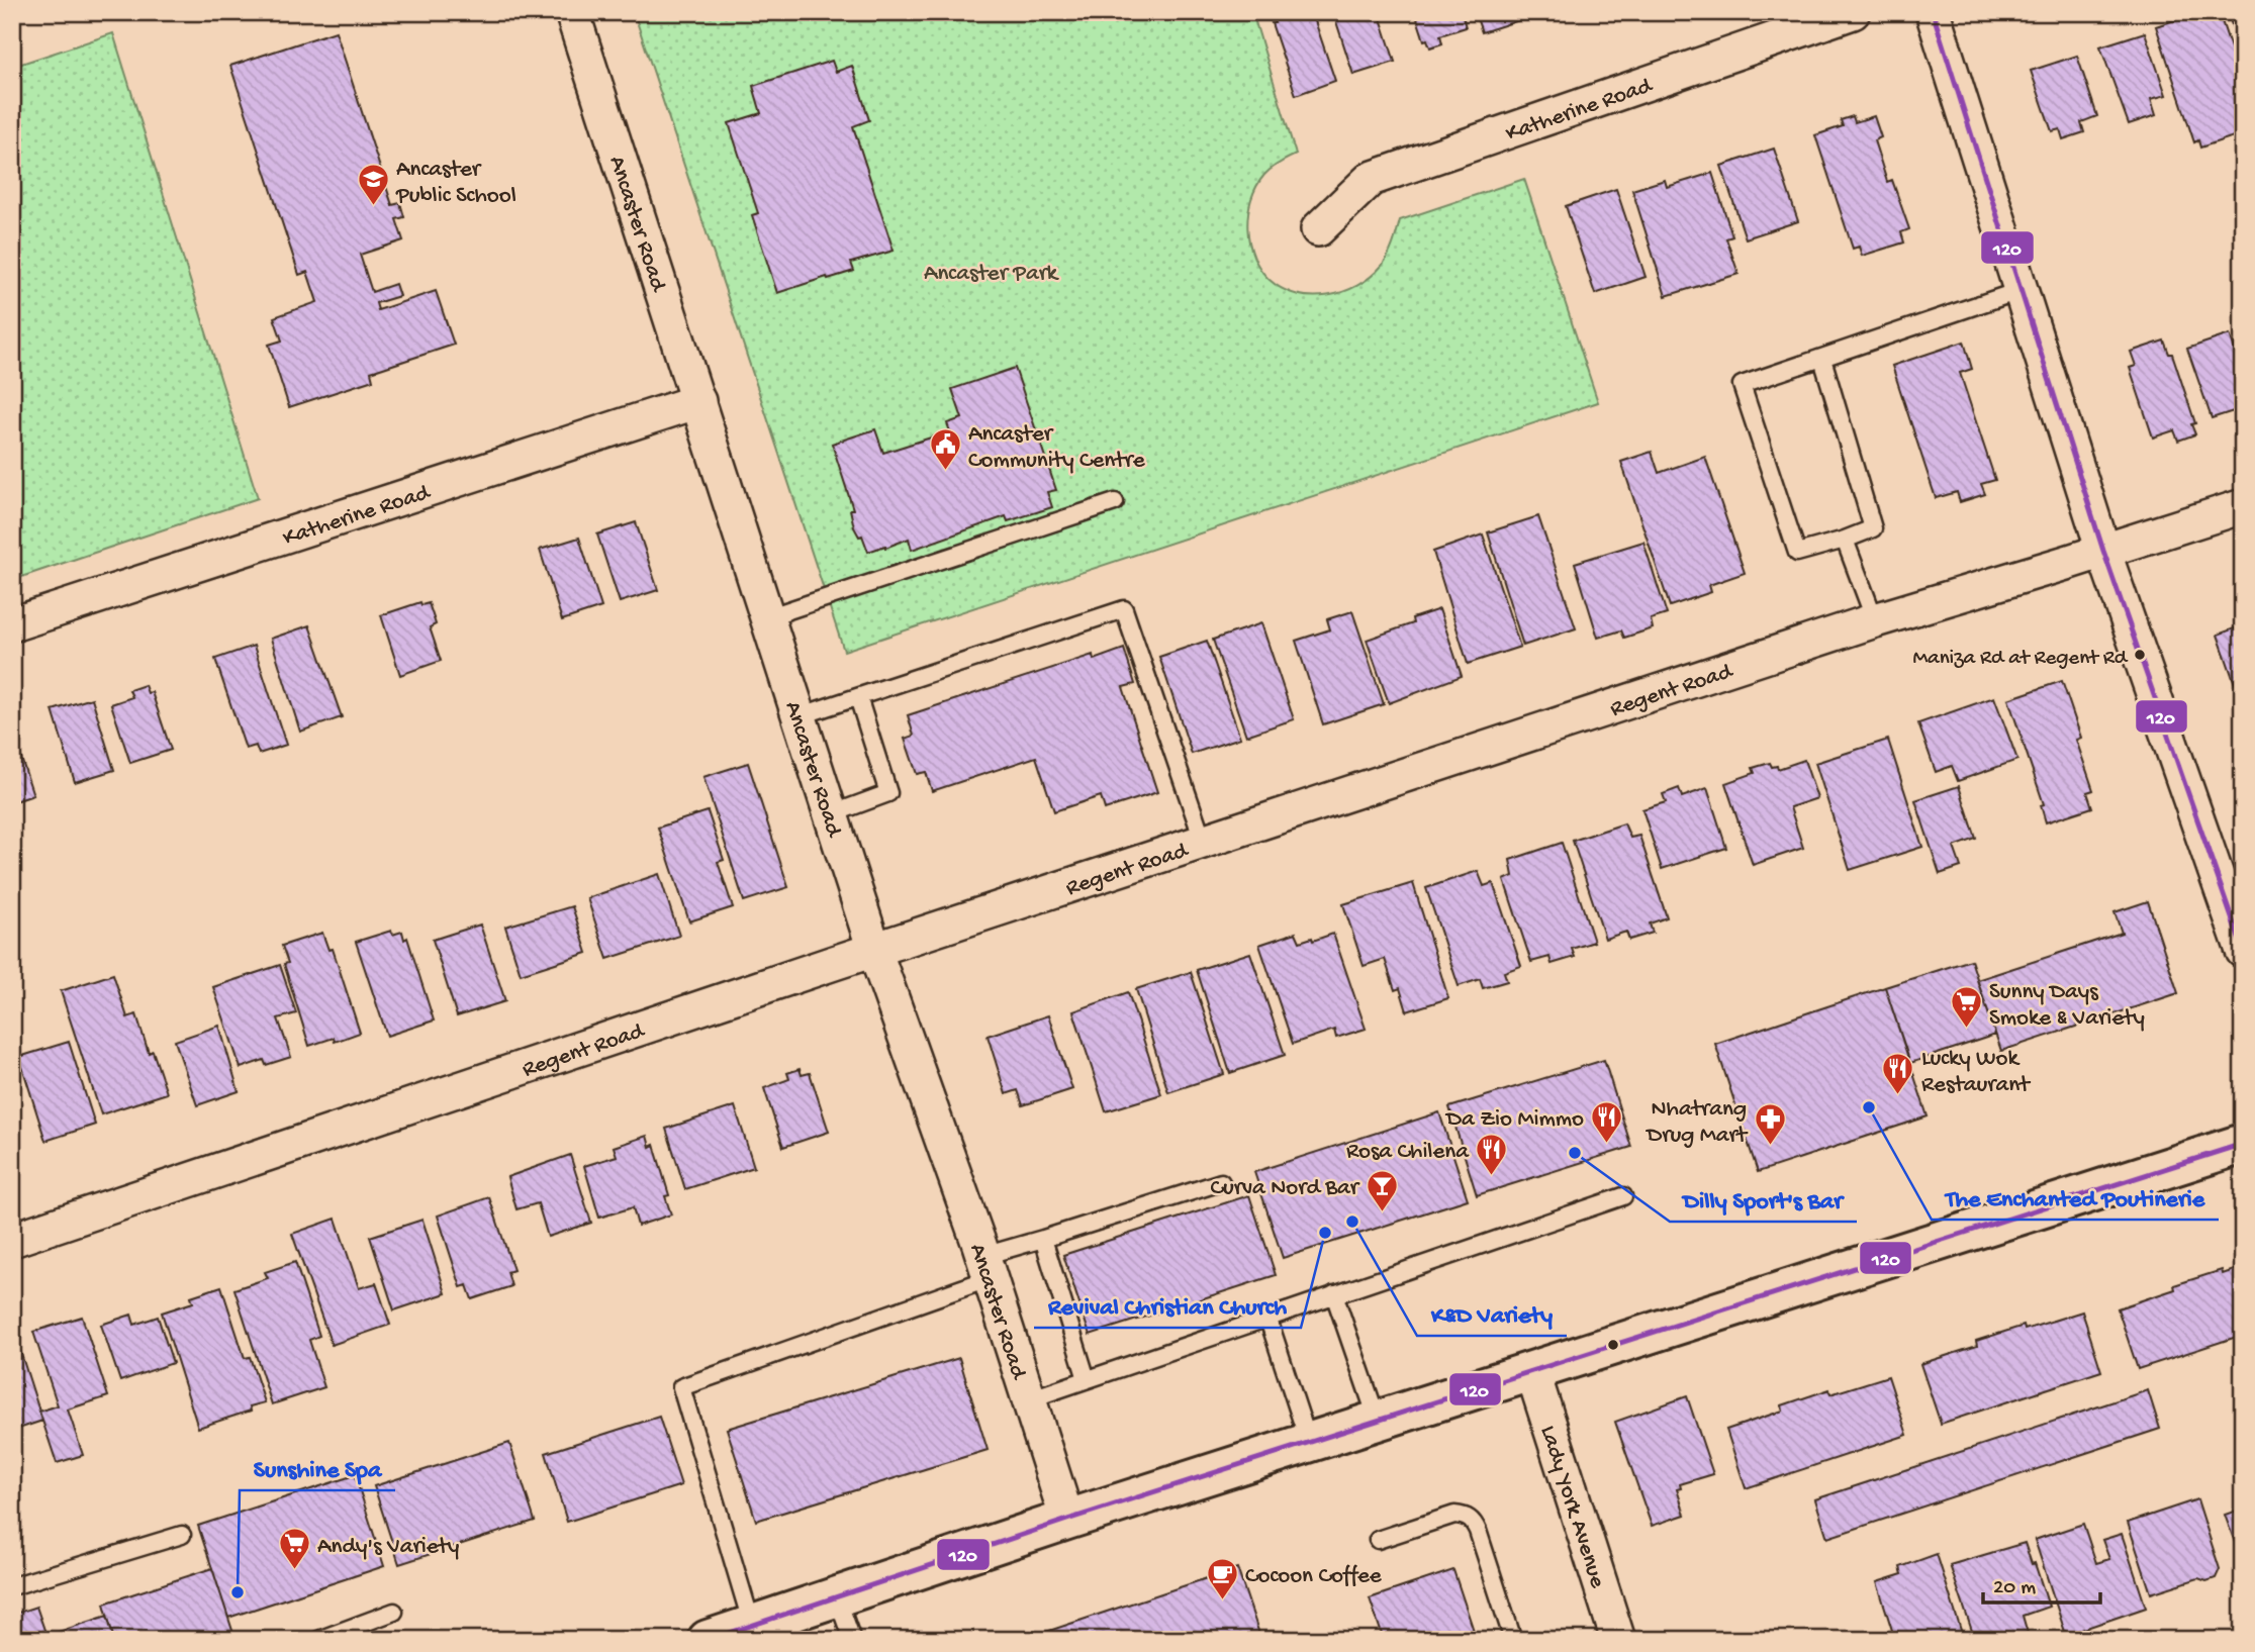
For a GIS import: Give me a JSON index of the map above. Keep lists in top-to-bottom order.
{
  "streets": {
    "street": [
      "Katherine Road",
      "Ancaster Road",
      "Regent Road",
      "Lady York Avenue"
    ]
  },
  "crossings": [
    ["Katherine Road", "Ancaster Road"],
    ["Ancaster Road", "Regent Road"]
  ],
  "parks": ["Ancaster Park"],
  "places": {
    "school or university": ["Ancaster Public School"],
    "public building": ["Ancaster Community Centre"],
    "other": [
      "Maniza Rd at Regent Rd",
      "The Enchanted Poutinerie",
      "Dilly Sport's Bar",
      "K&D Variety",
      "Revival Christian Church",
      "Sunshine Spa"
    ],
    "supermarket": ["Sunny Days Smoke & Variety", "Andy's Variety"],
    "restaurant": ["Lucky Wok Restaurant", "Da Zio Mimmo", "Rosa Chilena"],
    "pharmacy": ["Nhatrang Drug Mart"],
    "bar": ["Curva Nord Bar"],
    "cafe": ["Cocoon Coffee"]
  },
  "lines": ["transit line 120"],
  "scale_bar": "20 m"
}
